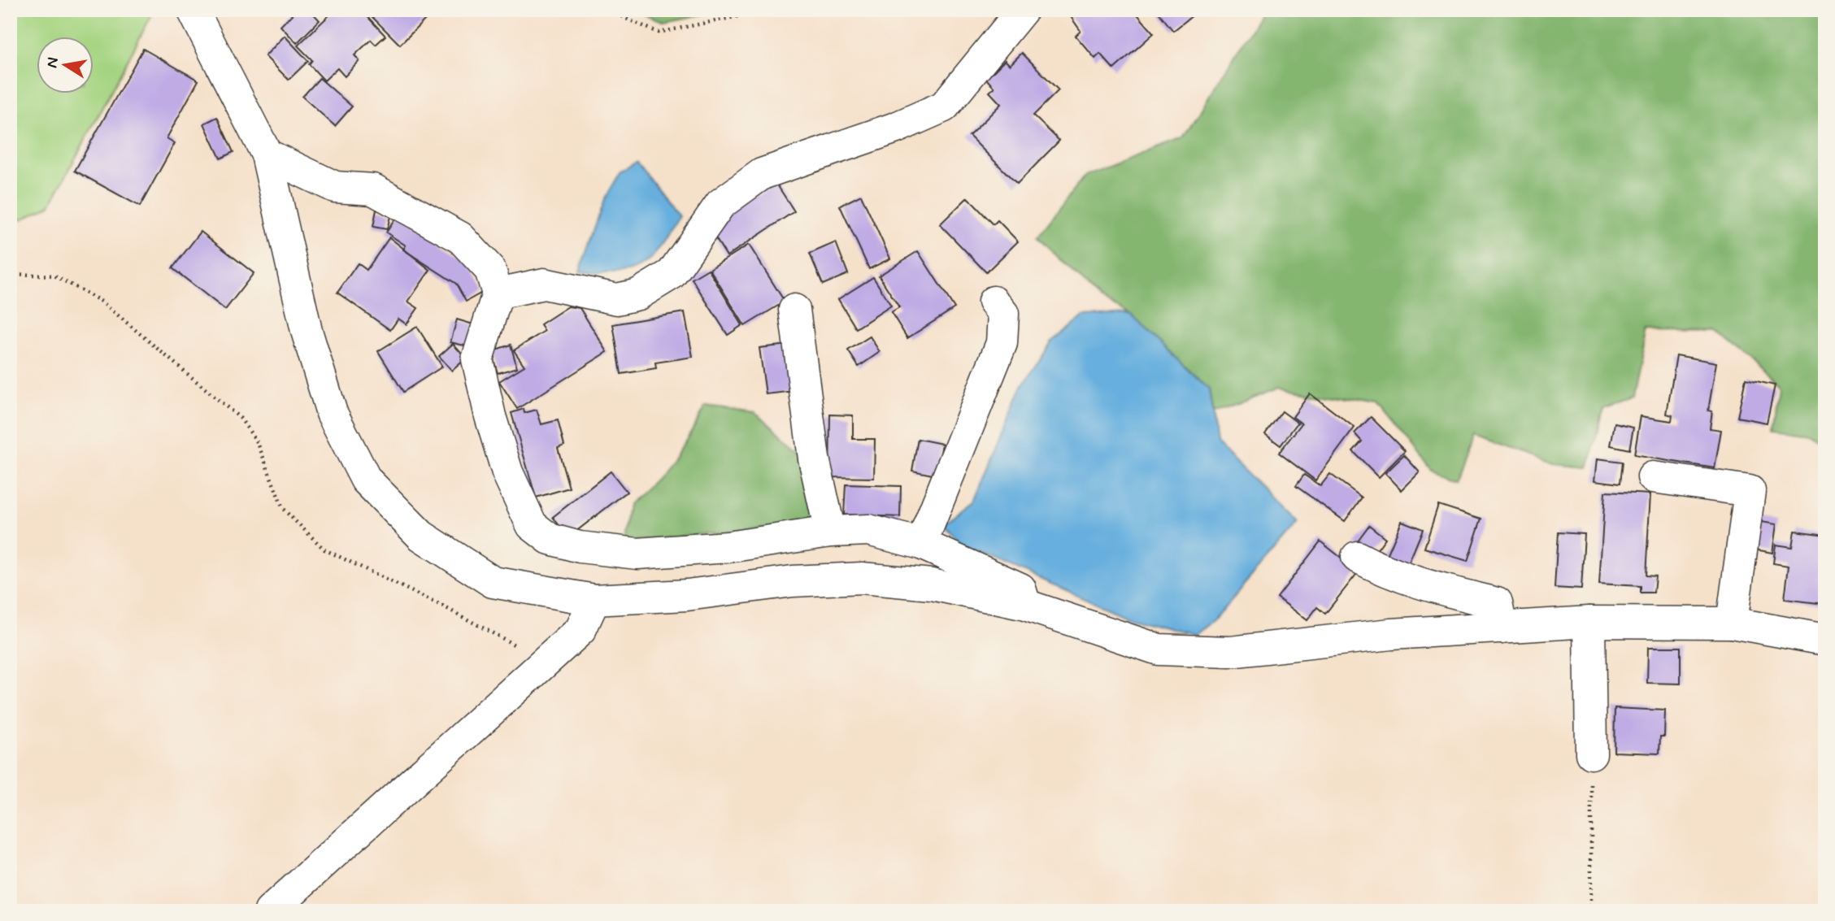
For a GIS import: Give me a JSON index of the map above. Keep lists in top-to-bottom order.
{
  "north": "left"
}
